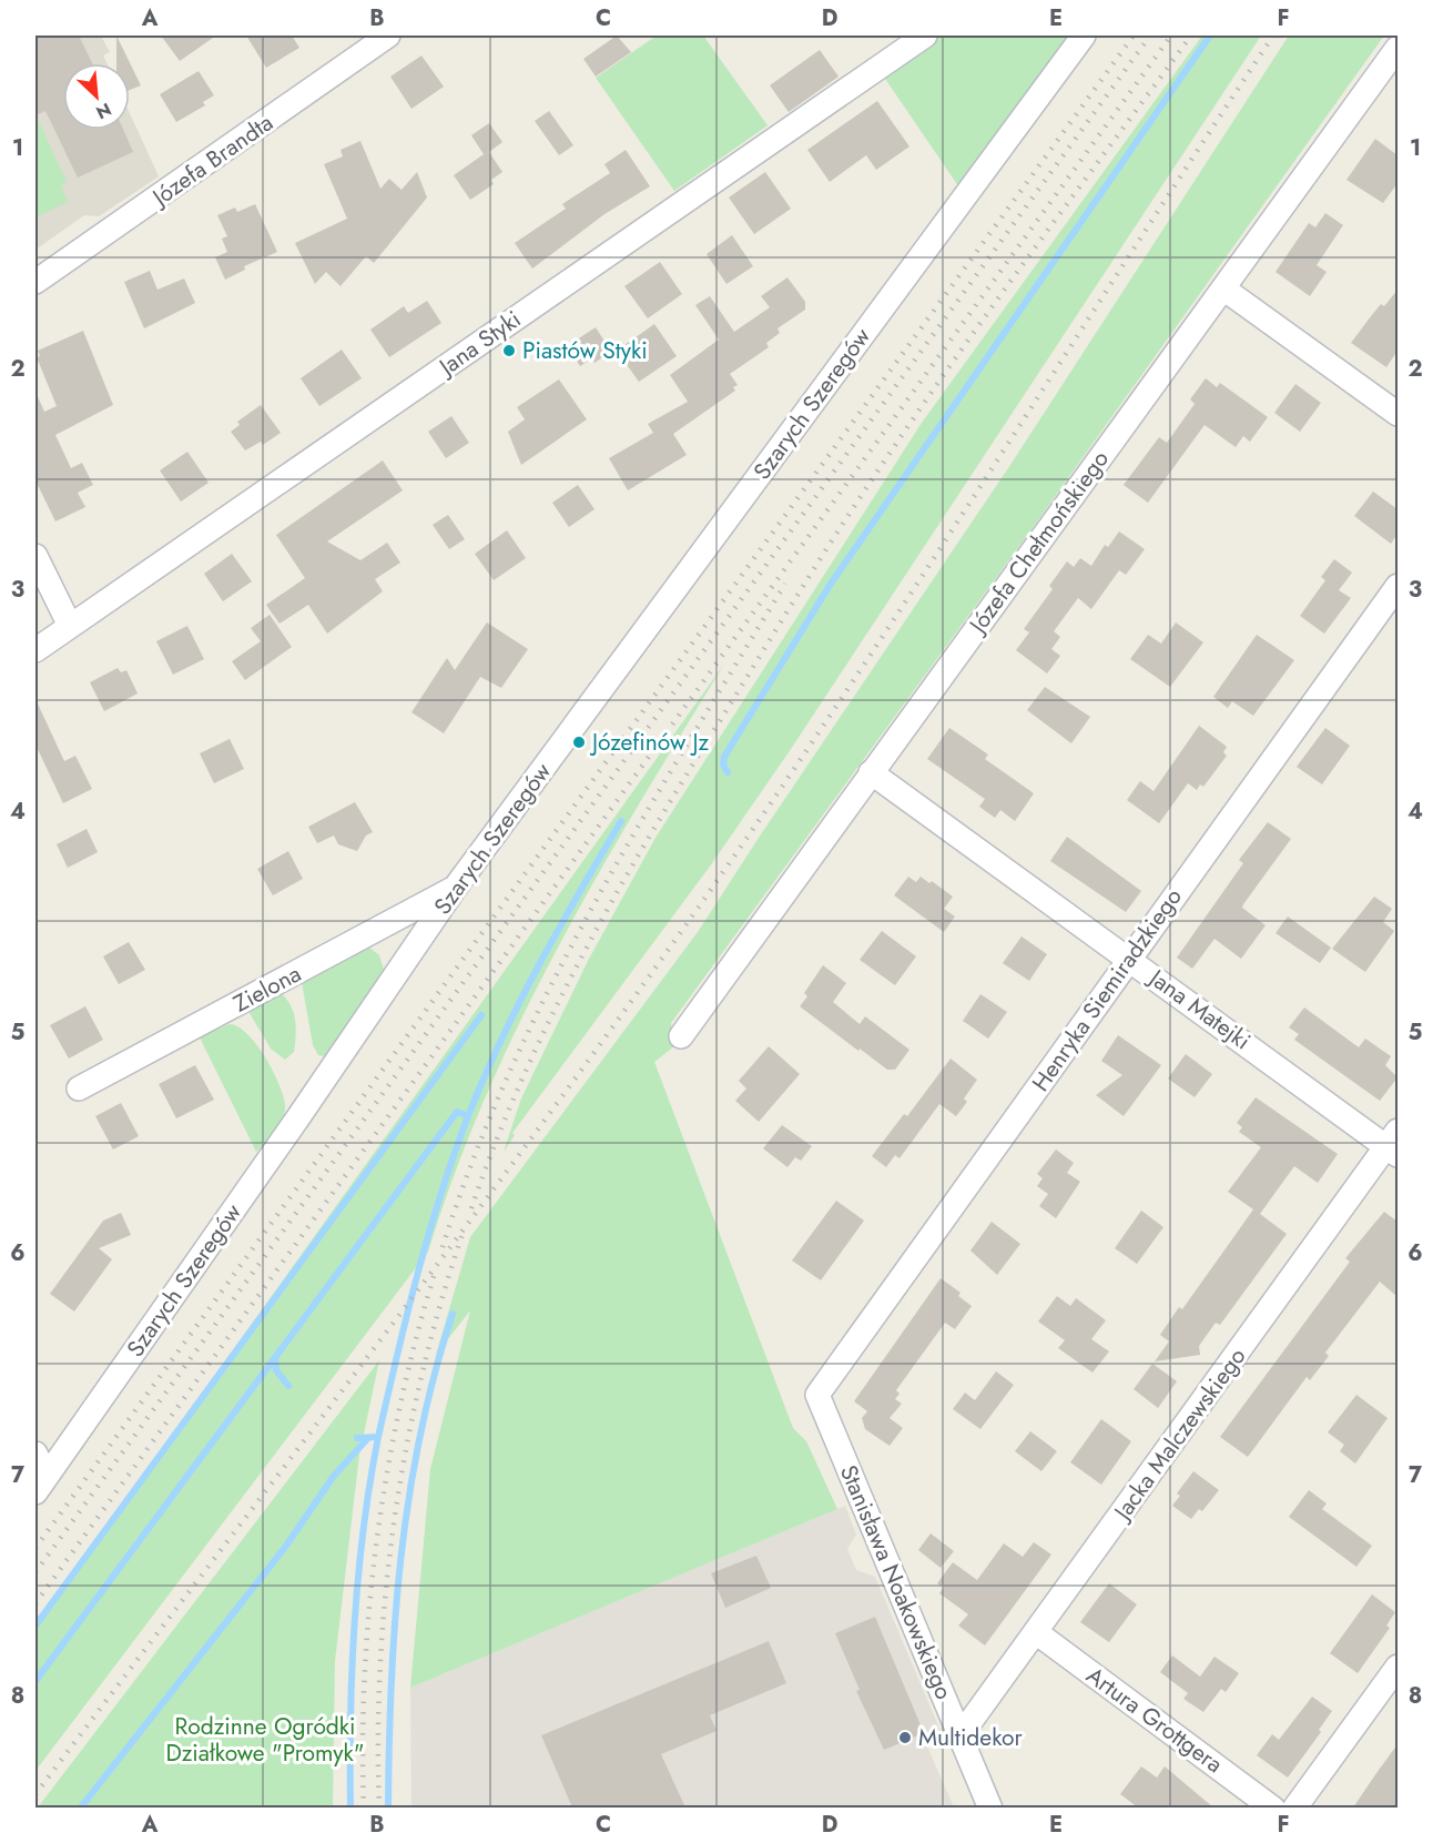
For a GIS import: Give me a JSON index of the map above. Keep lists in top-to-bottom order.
{
  "streets": {
    "street": [
      "Józefa Brandta",
      "Jana Styki",
      "Szarych Szeregów",
      "Józefa Chełmońskiego",
      "Zielona",
      "Henryka Siemiradzkiego",
      "Jana Matejki",
      "Jacka Malczewskiego",
      "Stanisława Noakowskiego",
      "Artura Grottgera"
    ]
  },
  "crossings": [
    ["Szarych Szeregów", "Zielona"],
    ["Józefa Chełmońskiego", "Jana Matejki"],
    ["Henryka Siemiradzkiego", "Jana Matejki"],
    ["Henryka Siemiradzkiego", "Stanisława Noakowskiego"],
    ["Jana Matejki", "Jacka Malczewskiego"],
    ["Jacka Malczewskiego", "Stanisława Noakowskiego"],
    ["Jacka Malczewskiego", "Artura Grottgera"]
  ],
  "parks": ["Rodzinne Ogródki Działkowe \"Promyk\""],
  "places": ["Piastów Styki", "Józefinów Jz", "Multidekor"],
  "north": "bottom right",
  "grid": {
    "columns": [
      "A",
      "B",
      "C",
      "D",
      "E",
      "F"
    ],
    "rows": [
      "1",
      "2",
      "3",
      "4",
      "5",
      "6",
      "7",
      "8"
    ]
  }
}
